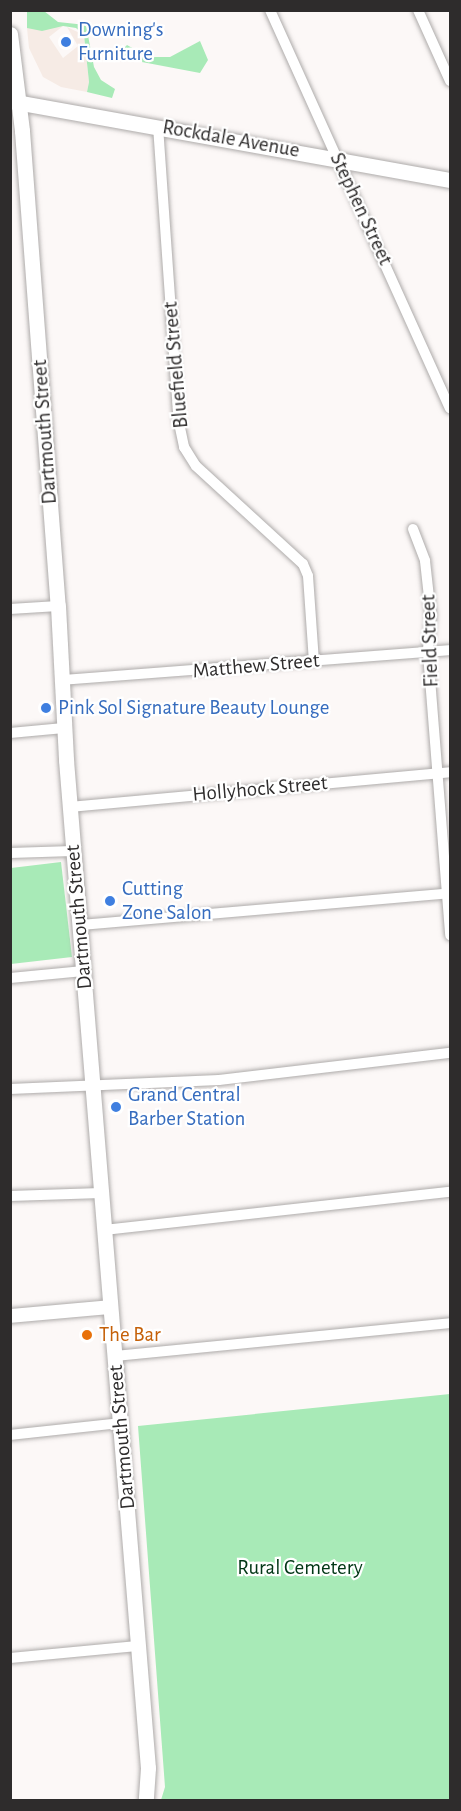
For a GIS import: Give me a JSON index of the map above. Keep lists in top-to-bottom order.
{
  "streets": {
    "main road": ["Rockdale Avenue", "Dartmouth Street"],
    "street": [
      "Stephen Street",
      "Bluefield Street",
      "Field Street",
      "Matthew Street",
      "Hollyhock Street"
    ]
  },
  "crossings": [
    ["Rockdale Avenue", "Stephen Street"],
    ["Rockdale Avenue", "Bluefield Street"],
    ["Rockdale Avenue", "Dartmouth Street"],
    ["Bluefield Street", "Matthew Street"],
    ["Dartmouth Street", "Matthew Street"],
    ["Dartmouth Street", "Hollyhock Street"],
    ["Field Street", "Matthew Street"],
    ["Field Street", "Hollyhock Street"]
  ],
  "parks": ["Rural Cemetery"],
  "places": [
    "Downing's Furniture",
    "Pink Sol Signature Beauty Lounge",
    "Cutting Zone Salon",
    "Grand Central Barber Station",
    "The Bar"
  ]
}
